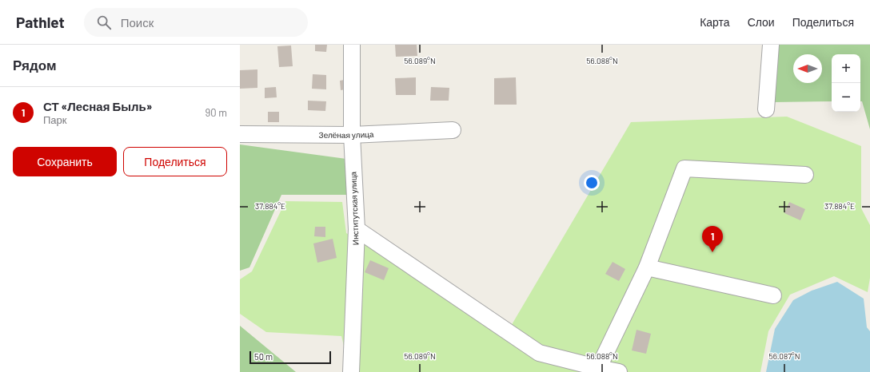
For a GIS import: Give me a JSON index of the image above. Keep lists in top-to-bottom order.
{
  "streets": {
    "street": ["Зелёная улица", "Институтская улица"]
  },
  "crossings": [
    ["Зелёная улица", "Институтская улица"]
  ],
  "scale_bar": "50 m",
  "north": "left",
  "page": {
    "header": "Pathlet",
    "search": "Поиск",
    "nav": ["Карта", "Слои", "Поделиться"],
    "heading": "Рядом",
    "map_buttons": ["+", "−"],
    "list": [
      {
        "mark": "1",
        "name": "СТ «Лесная Быль»",
        "note": "Парк",
        "value": "90 m"
      }
    ],
    "buttons": ["Сохранить", "Поделиться"],
    "pins": "1",
    "scale": "50 m"
  },
  "coordinates": [
    "56.089°N",
    "56.088°N",
    "37.884°E",
    "56.087°N"
  ]
}
